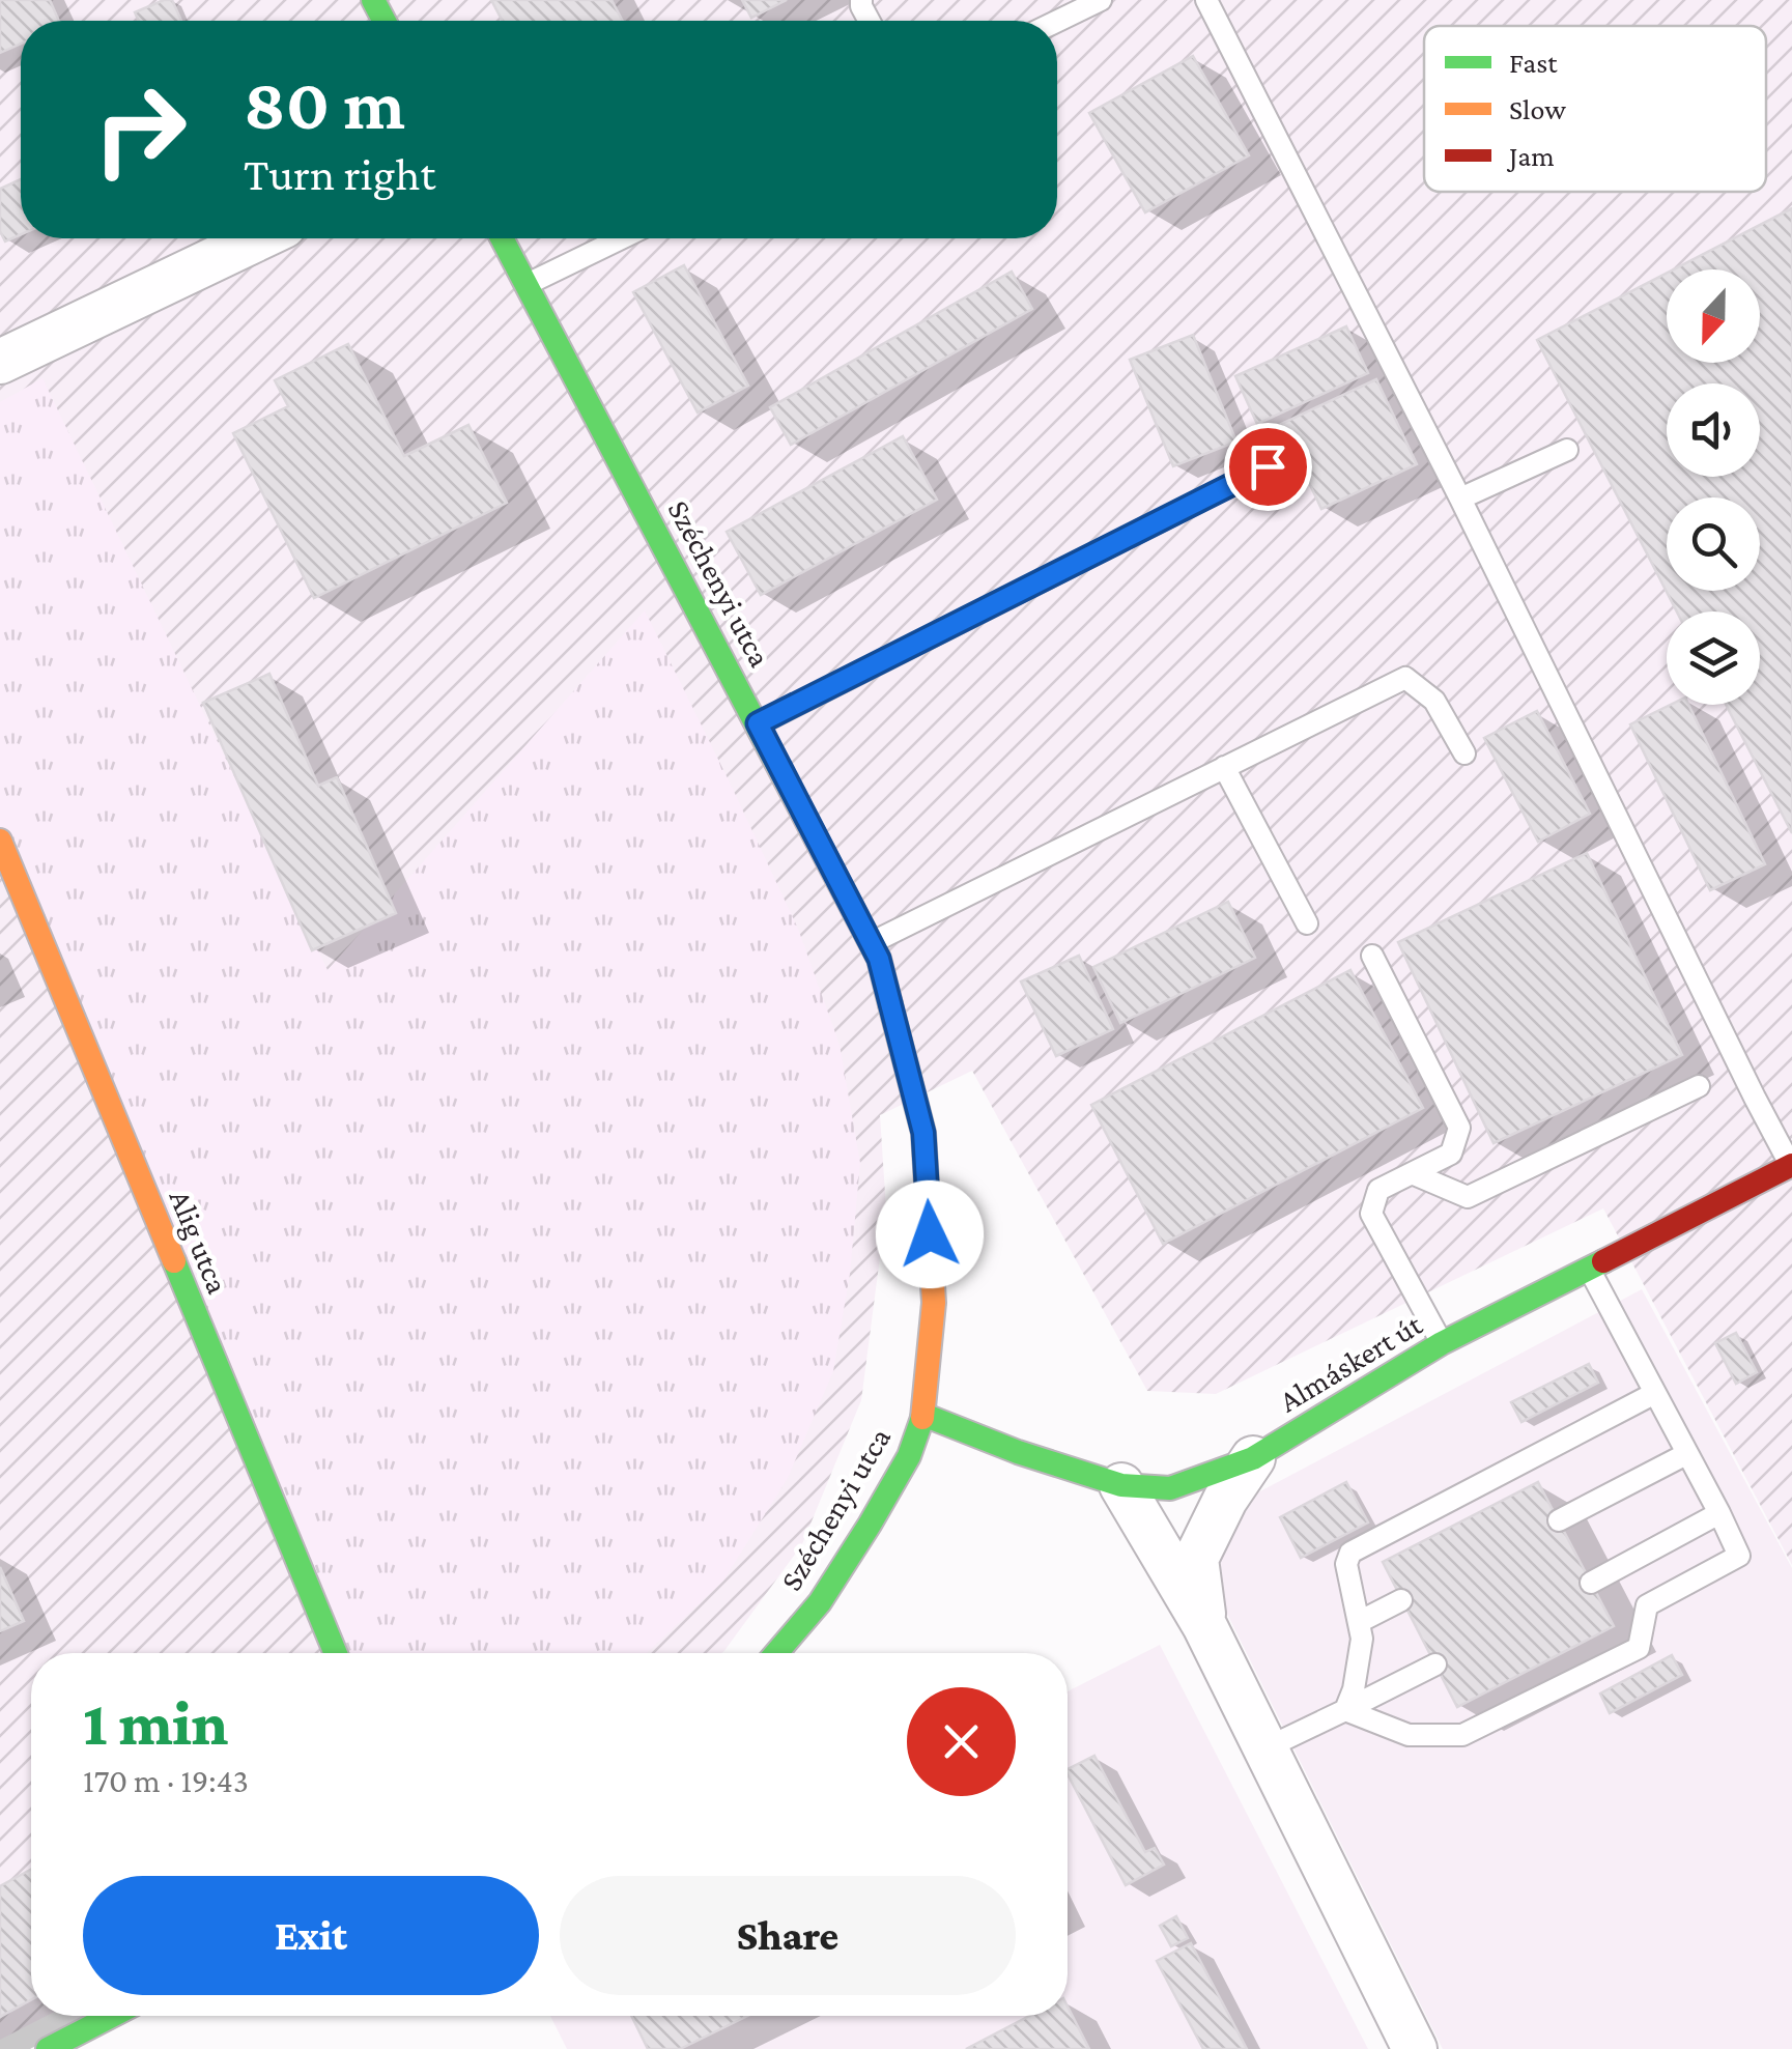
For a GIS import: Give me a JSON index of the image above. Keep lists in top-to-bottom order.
{
  "streets": {
    "street": ["Széchenyi utca", "Alig utca", "Almáskert út"]
  },
  "crossings": [
    ["Széchenyi utca", "Almáskert út"]
  ],
  "legend": ["Fast", "Slow", "Jam"],
  "north": "bottom",
  "page": {
    "turn": ["80 m", "Turn right"],
    "heading": ["1 min", "170 m · 19:43"],
    "buttons": ["Exit", "Share"]
  }
}
